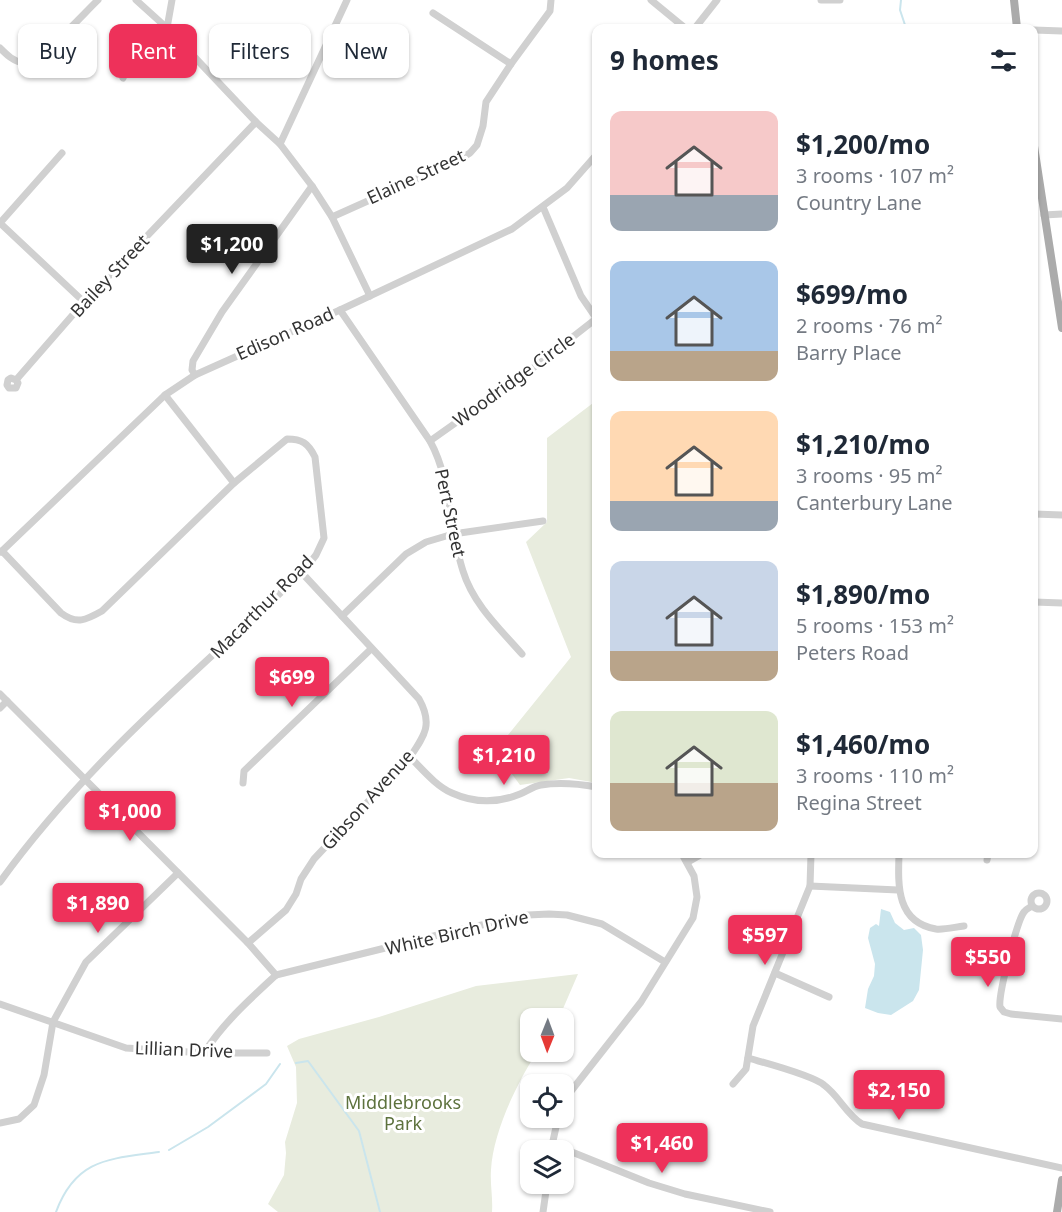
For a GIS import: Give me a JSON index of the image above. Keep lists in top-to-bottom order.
{
  "streets": {
    "street": [
      "Elaine Street",
      "Bailey Street",
      "Edison Road",
      "Woodridge Circle",
      "Pert Street",
      "Macarthur Road",
      "Gibson Avenue",
      "White Birch Drive",
      "Lillian Drive"
    ]
  },
  "crossings": [
    ["Edison Road", "Pert Street"],
    ["Edison Road", "Macarthur Road"],
    ["Woodridge Circle", "Pert Street"],
    ["Macarthur Road", "Gibson Avenue"]
  ],
  "parks": ["Middlebrooks Park"],
  "north": "bottom",
  "page": {
    "chip": [
      "Buy",
      "Rent",
      "Filters",
      "New"
    ],
    "heading": "9 homes",
    "list": [
      {
        "name": "$1,200/mo",
        "note": "3 rooms · 107 m² · Country Lane"
      },
      {
        "name": "$699/mo",
        "note": "2 rooms · 76 m² · Barry Place"
      },
      {
        "name": "$1,210/mo",
        "note": "3 rooms · 95 m² · Canterbury Lane"
      },
      {
        "name": "$1,890/mo",
        "note": "5 rooms · 153 m² · Peters Road"
      },
      {
        "name": "$1,460/mo",
        "note": "3 rooms · 110 m² · Regina Street"
      }
    ],
    "price": [
      "$1,200",
      "$699",
      "$1,210",
      "$1,000",
      "$1,890",
      "$597",
      "$550",
      "$2,150",
      "$1,460"
    ]
  }
}
